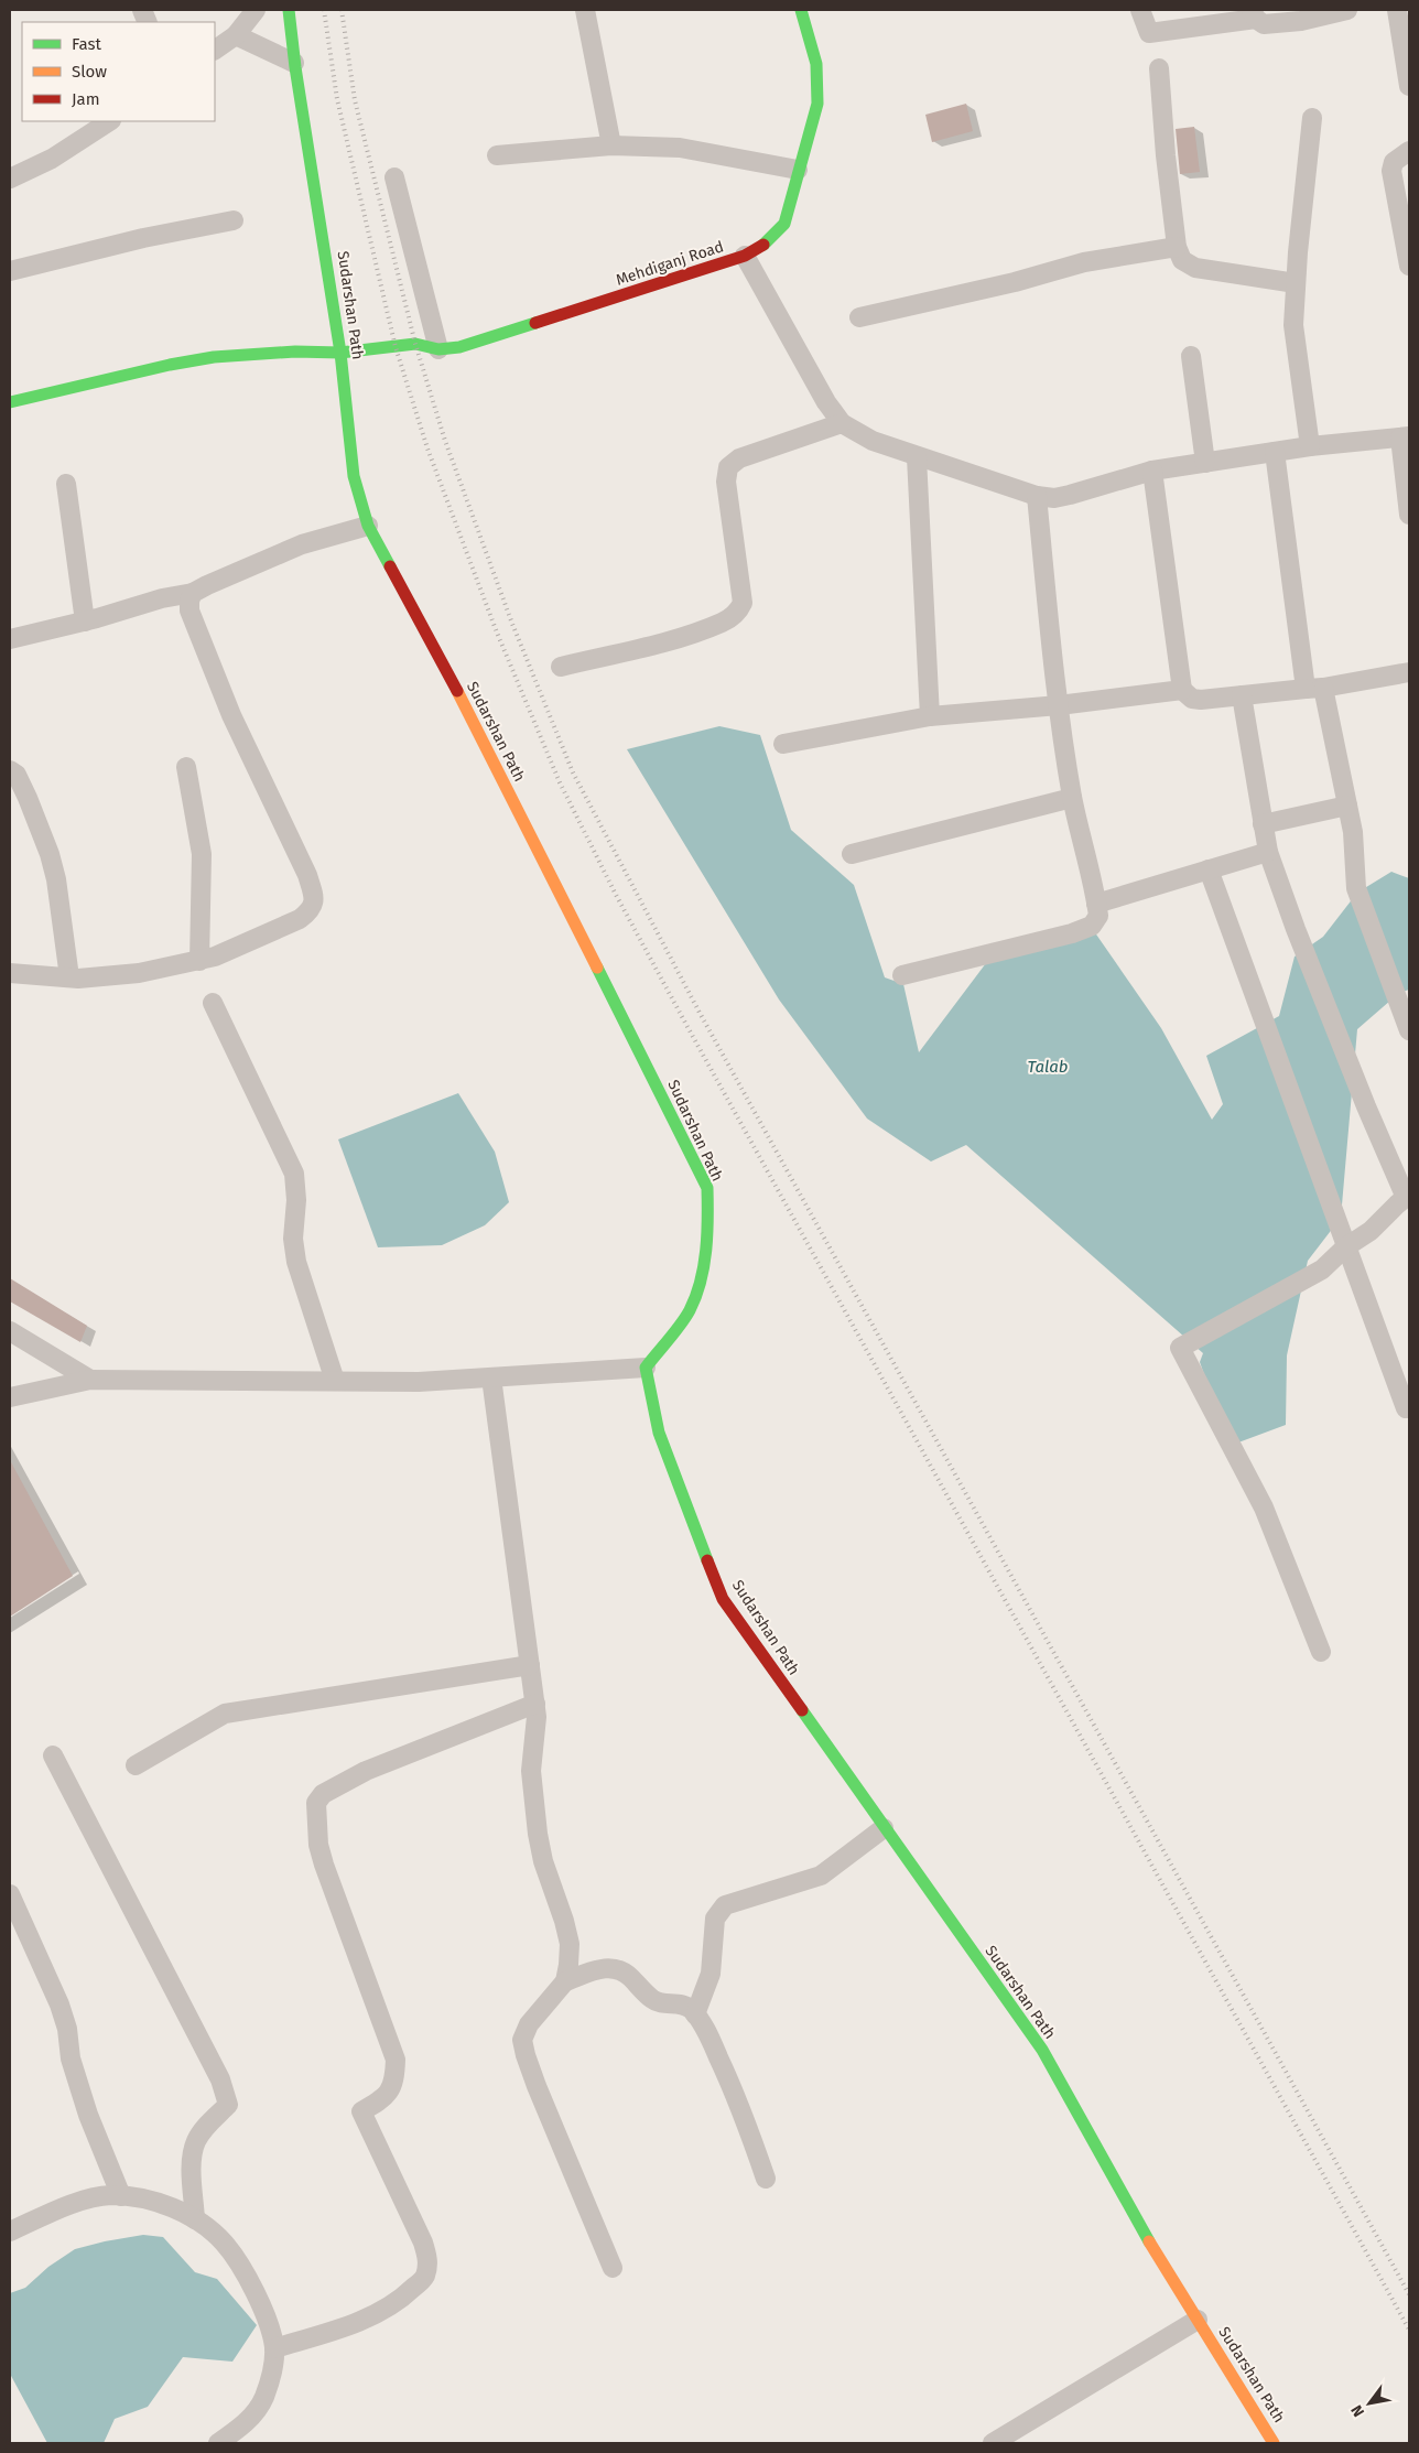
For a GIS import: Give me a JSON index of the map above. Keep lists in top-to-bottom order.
{
  "streets": {
    "main road": ["Mehdiganj Road", "Sudarshan Path"]
  },
  "crossings": [
    ["Mehdiganj Road", "Sudarshan Path"]
  ],
  "water": ["Talab"],
  "legend": ["Fast", "Slow", "Jam"],
  "north": "bottom left"
}
